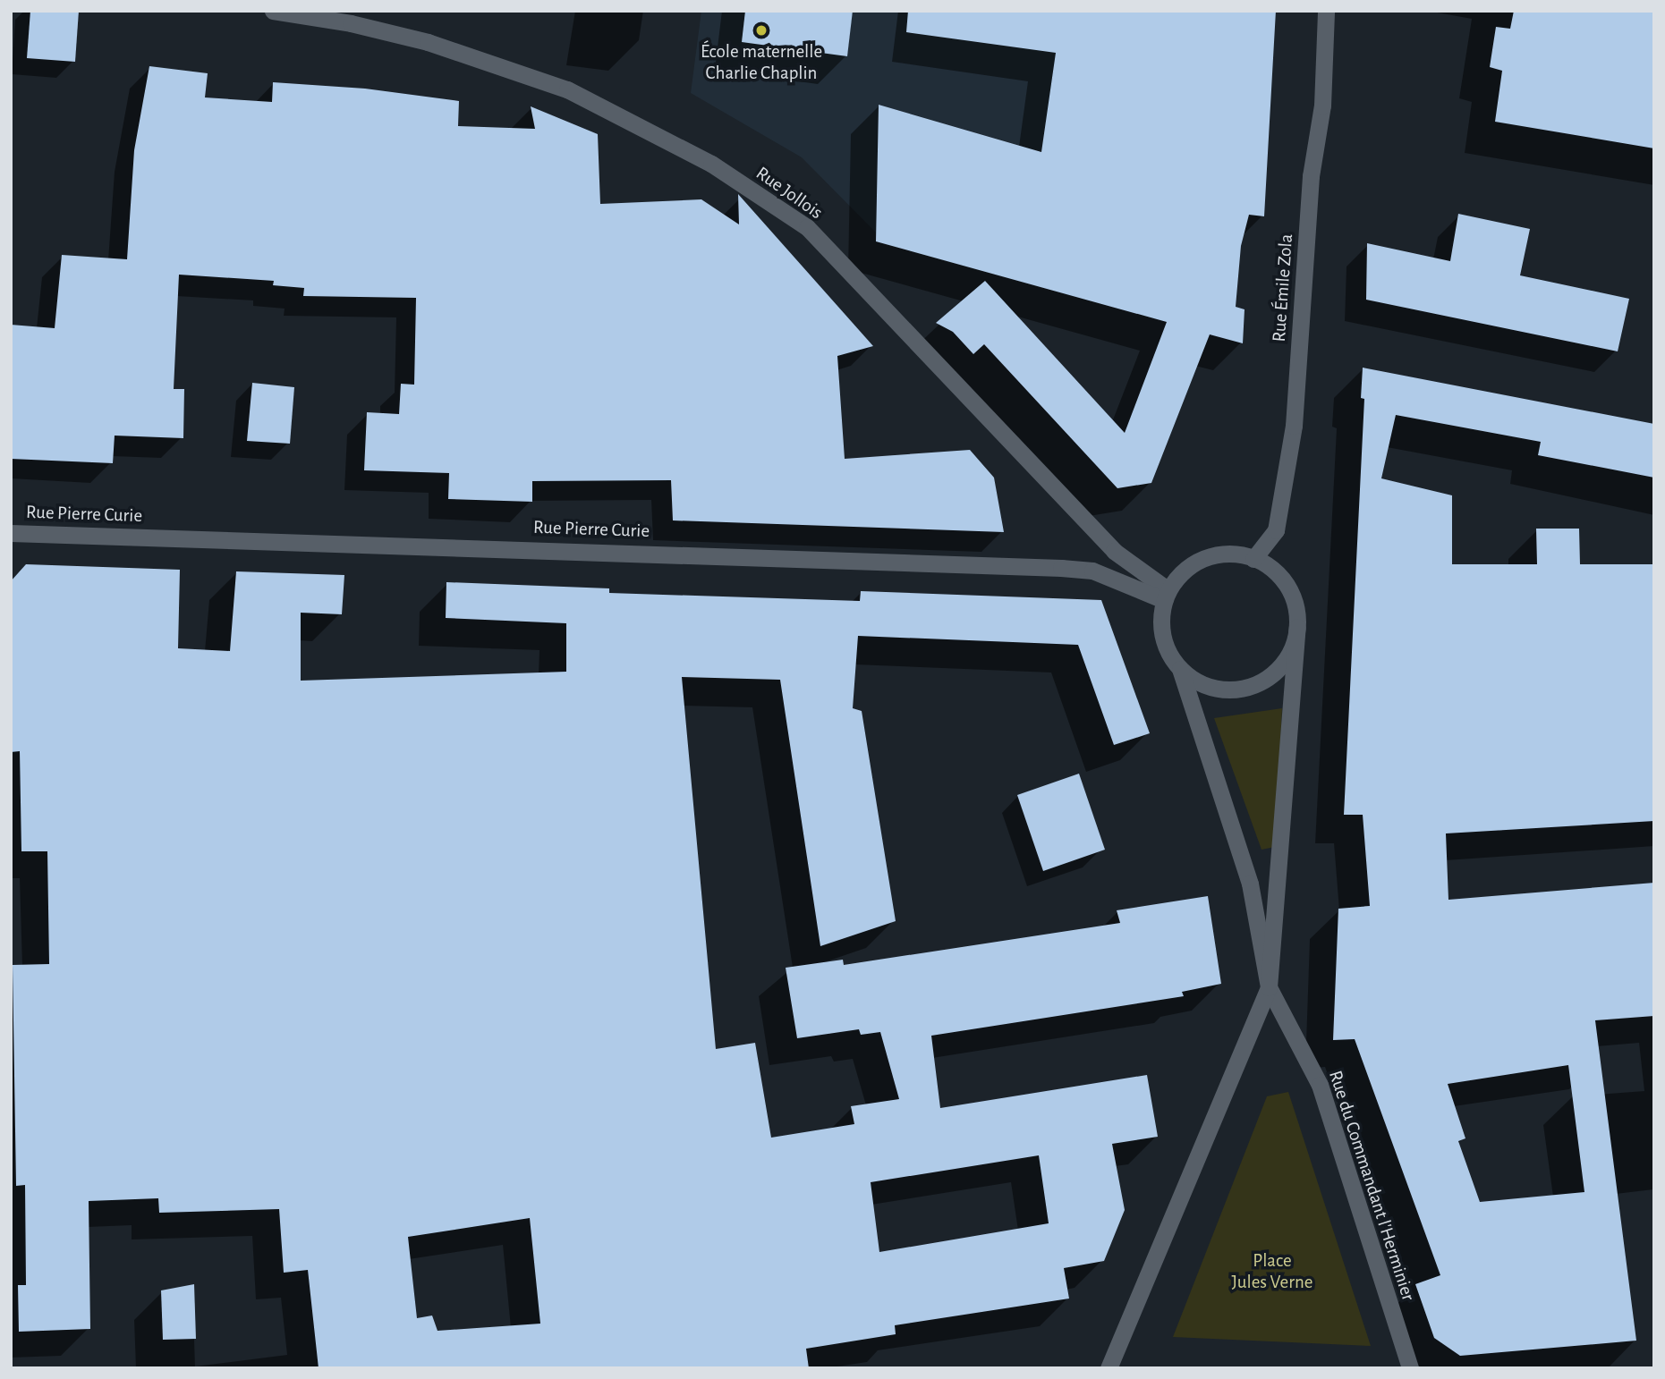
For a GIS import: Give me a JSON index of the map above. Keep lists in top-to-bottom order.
{
  "streets": {
    "street": [
      "Rue Jollois",
      "Rue Émile Zola",
      "Rue Pierre Curie",
      "Rue du Commandant l'Herminier"
    ]
  },
  "crossings": [
    ["Rue Jollois", "Rue Émile Zola"],
    ["Rue Jollois", "Rue Pierre Curie"],
    ["Rue Émile Zola", "Rue Pierre Curie"]
  ],
  "parks": ["Place Jules Verne"],
  "places": ["École maternelle Charlie Chaplin"]
}
